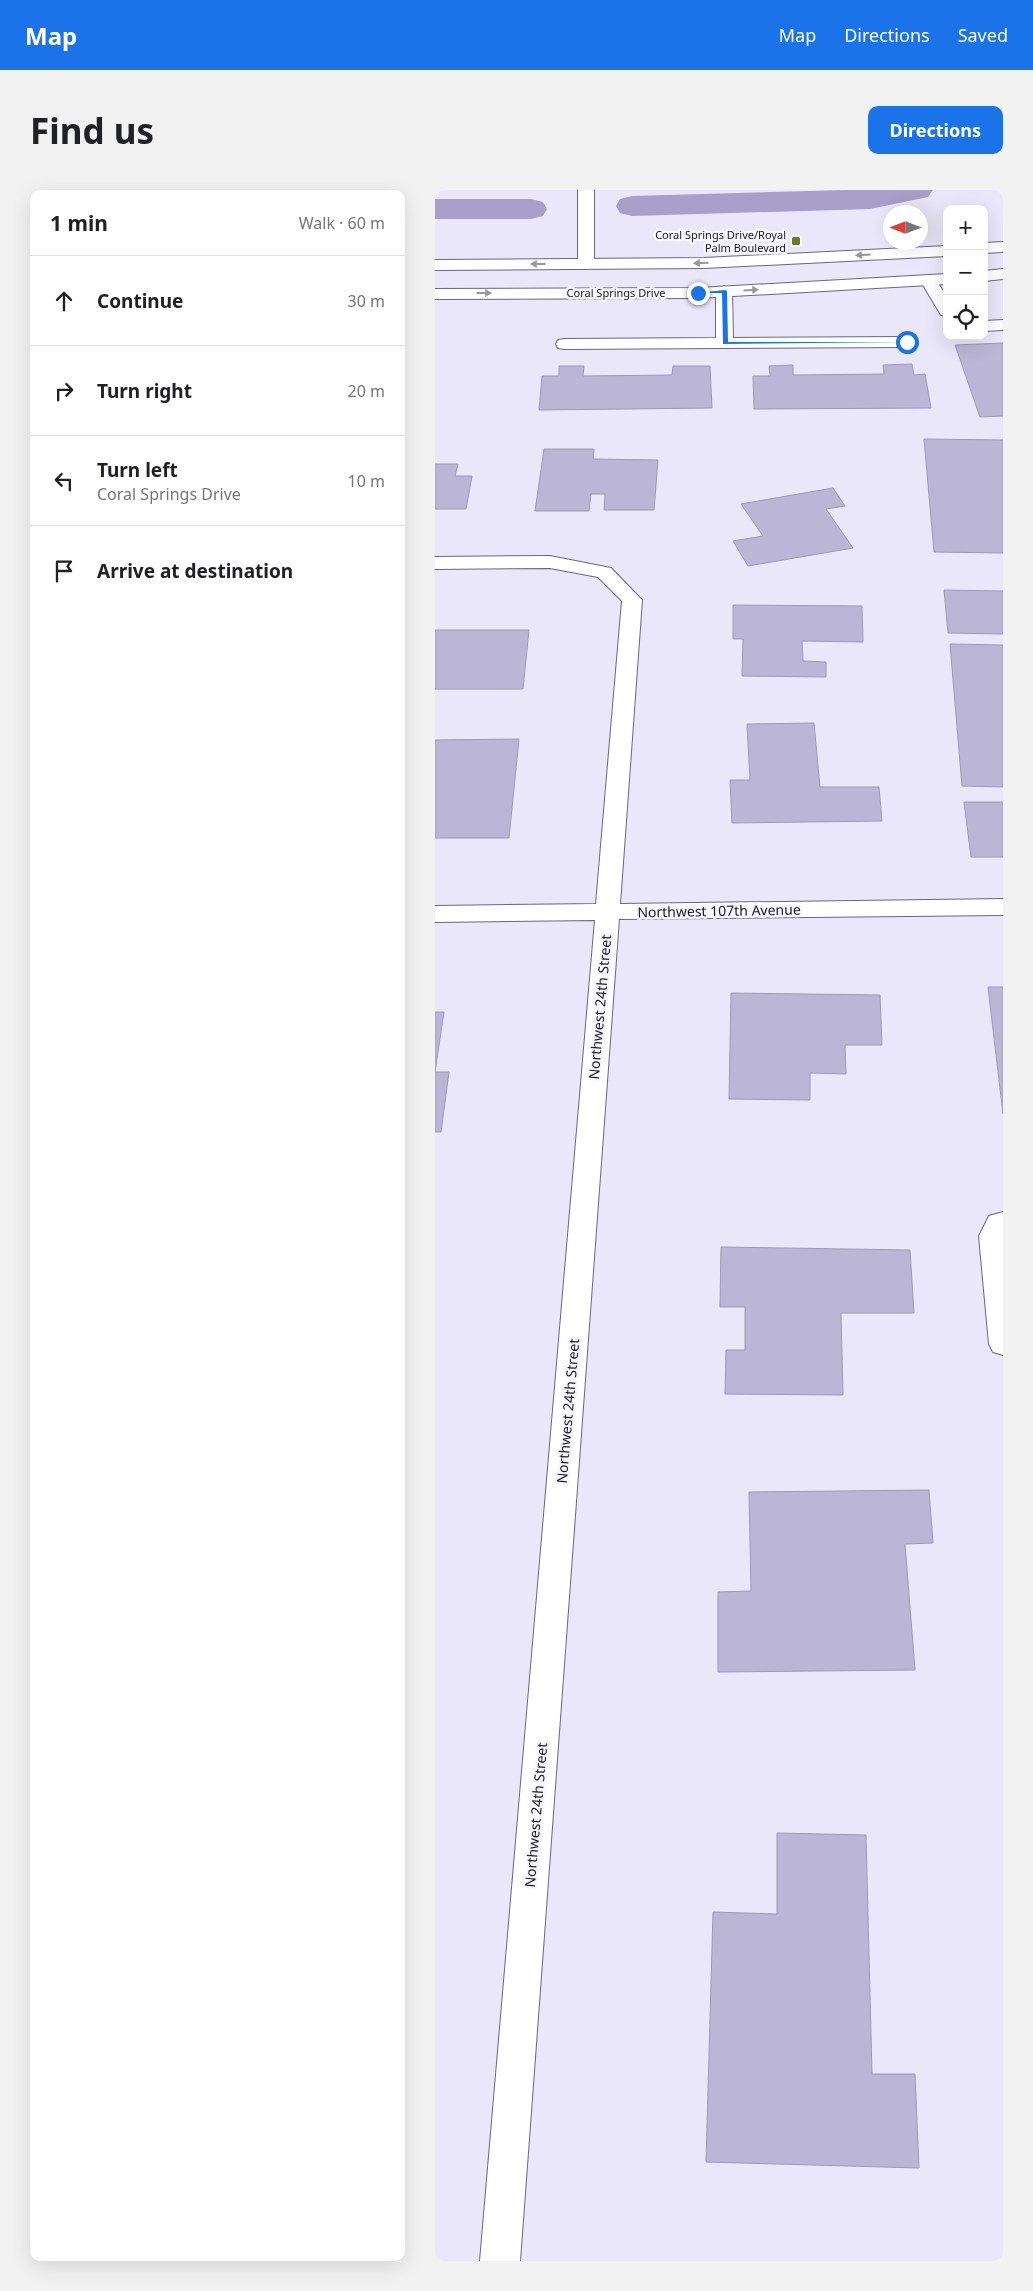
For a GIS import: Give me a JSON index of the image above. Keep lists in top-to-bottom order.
{
  "streets": {
    "street": ["Coral Springs Drive", "Northwest 107th Avenue", "Northwest 24th Street"]
  },
  "crossings": [
    ["Northwest 107th Avenue", "Northwest 24th Street"]
  ],
  "places": {
    "transit": ["Coral Springs Drive/Royal Palm Boulevard"]
  },
  "north": "left",
  "page": {
    "header": "Map",
    "nav": ["Map", "Directions", "Saved"],
    "buttons": "Directions",
    "title": "Find us",
    "heading": ["1 min", "Walk · 60 m"],
    "map_buttons": ["+", "−"],
    "list": [
      ["Continue", "30 m"],
      ["Turn right", "20 m"],
      ["Turn left", "Coral Springs Drive", "10 m"],
      "Arrive at destination"
    ]
  }
}
